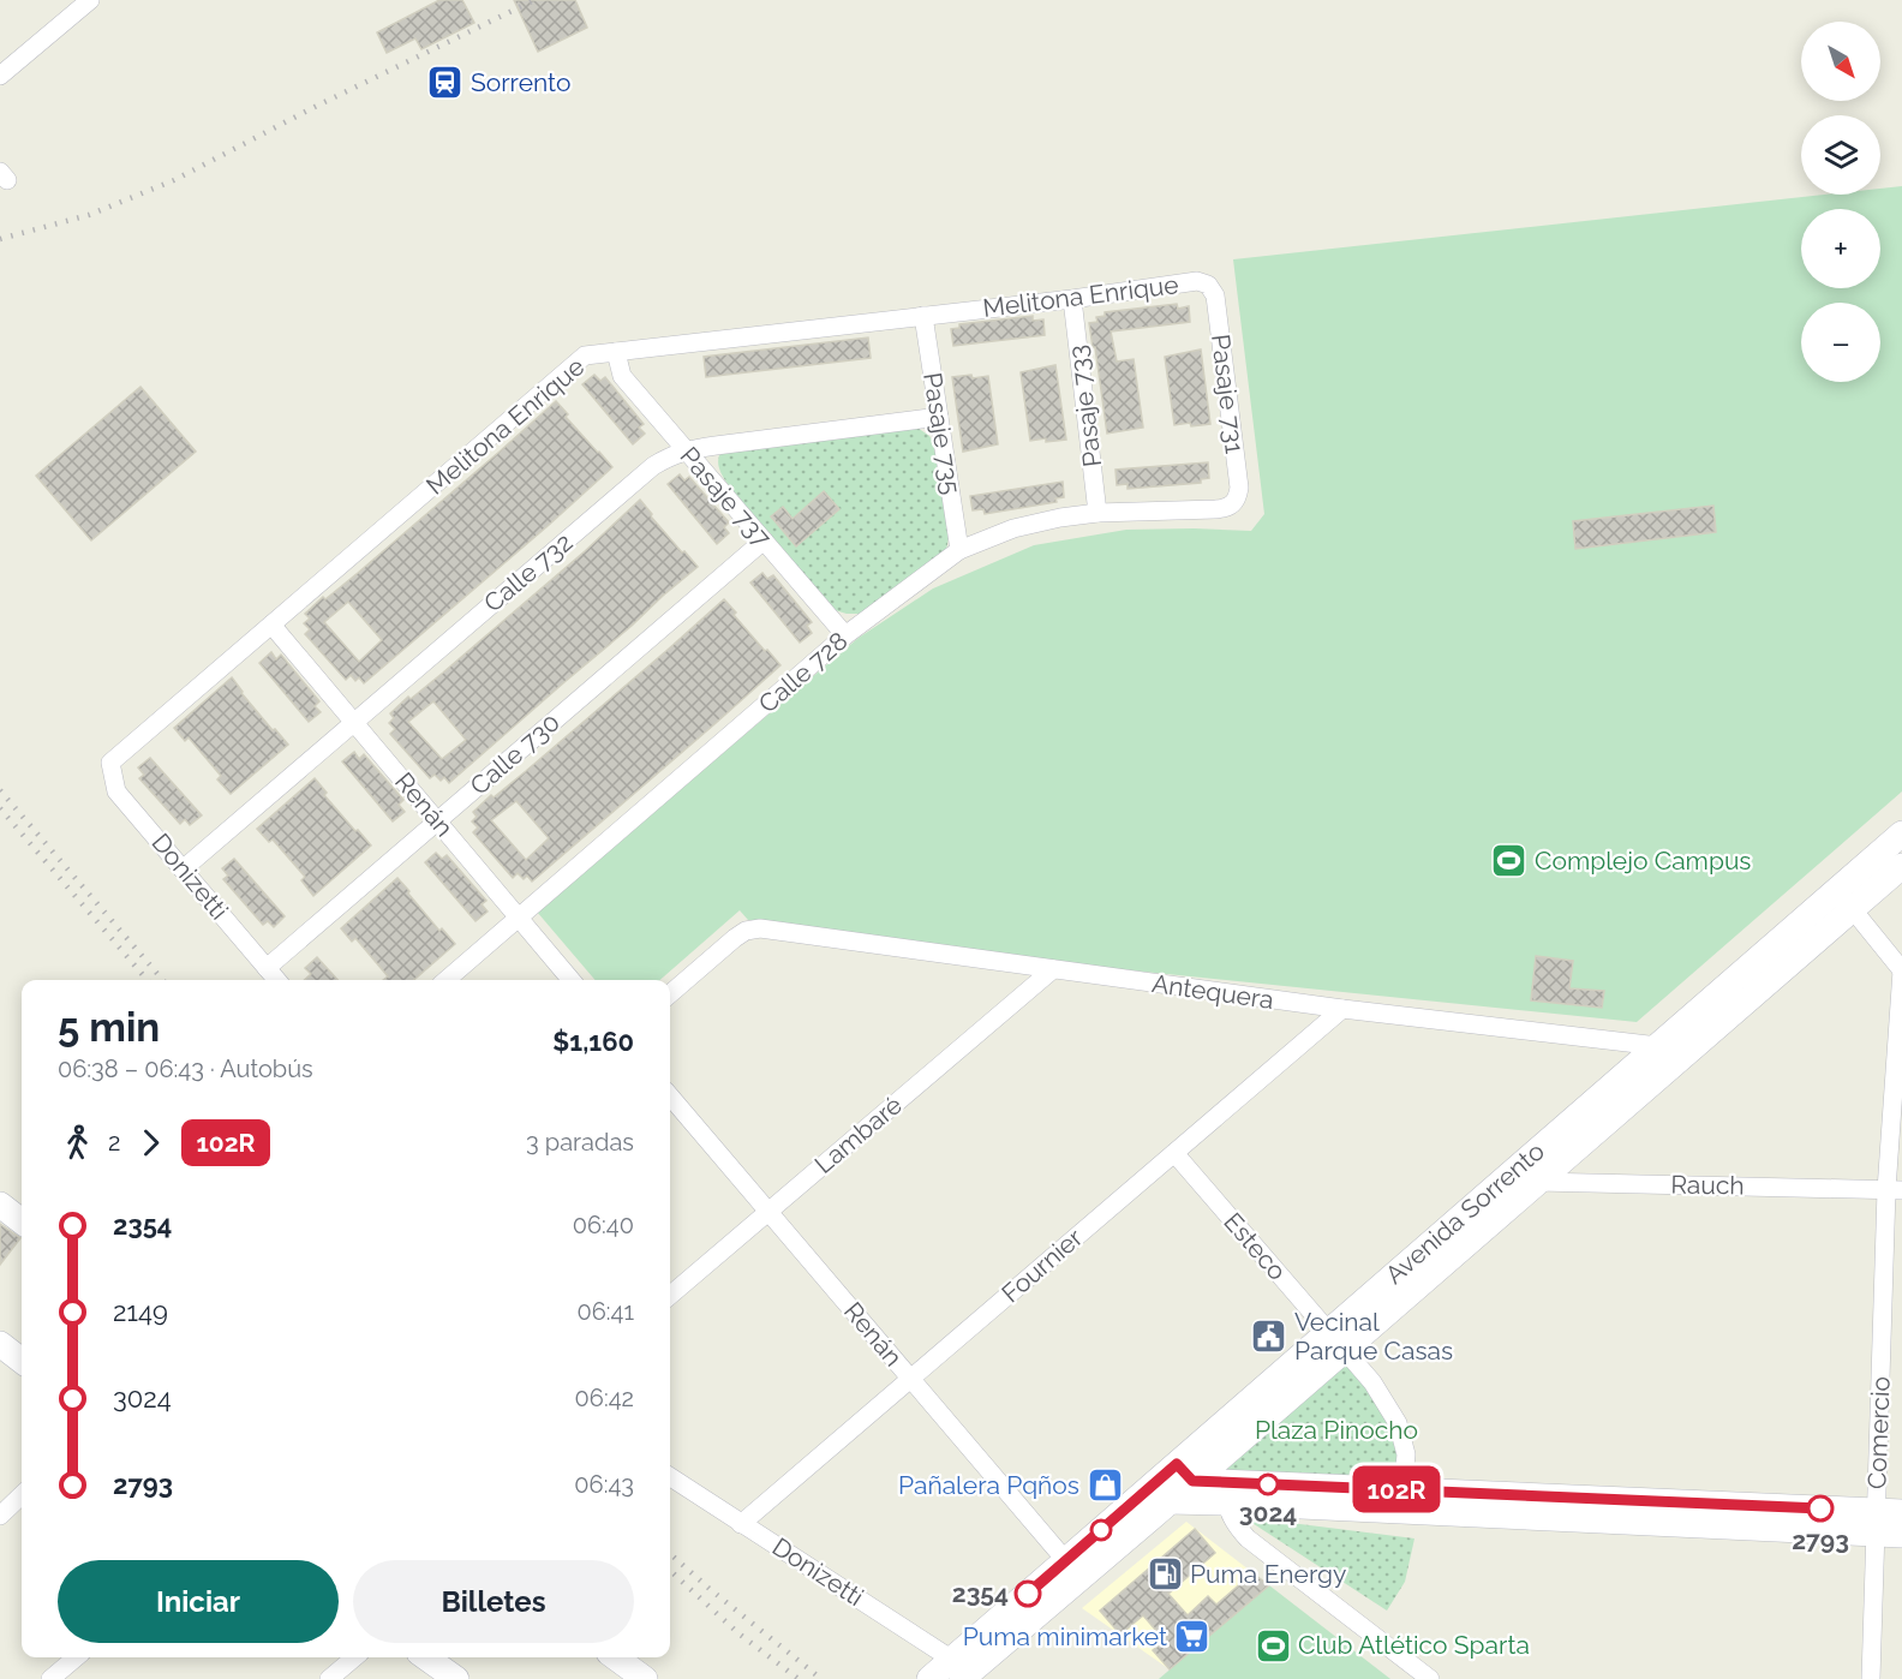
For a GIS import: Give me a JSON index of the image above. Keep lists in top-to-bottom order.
{
  "streets": {
    "main road": ["Avenida Sorrento"],
    "street": [
      "Melitona Enrique",
      "Pasaje 731",
      "Pasaje 733",
      "Pasaje 735",
      "Pasaje 737",
      "Calle 732",
      "Calle 728",
      "Calle 730",
      "Renán",
      "Donizetti",
      "Antequera",
      "Lambaré",
      "Rauch",
      "Esteco",
      "Fournier",
      "Comercio"
    ]
  },
  "crossings": [
    ["Melitona Enrique", "Pasaje 731"],
    ["Melitona Enrique", "Pasaje 733"],
    ["Melitona Enrique", "Pasaje 735"],
    ["Melitona Enrique", "Pasaje 737"],
    ["Melitona Enrique", "Renán"],
    ["Melitona Enrique", "Donizetti"],
    ["Pasaje 731", "Calle 728"],
    ["Pasaje 733", "Calle 728"],
    ["Pasaje 735", "Calle 732"],
    ["Pasaje 735", "Calle 728"],
    ["Pasaje 737", "Calle 732"],
    ["Pasaje 737", "Calle 728"],
    ["Pasaje 737", "Calle 730"],
    ["Calle 732", "Renán"],
    ["Calle 732", "Donizetti"],
    ["Calle 728", "Renán"],
    ["Calle 730", "Renán"],
    ["Calle 730", "Donizetti"],
    ["Renán", "Lambaré"],
    ["Renán", "Avenida Sorrento"],
    ["Renán", "Fournier"],
    ["Donizetti", "Avenida Sorrento"],
    ["Donizetti", "Fournier"],
    ["Antequera", "Lambaré"],
    ["Antequera", "Avenida Sorrento"],
    ["Antequera", "Fournier"],
    ["Rauch", "Avenida Sorrento"],
    ["Rauch", "Comercio"],
    ["Avenida Sorrento", "Esteco"],
    ["Esteco", "Fournier"]
  ],
  "parks": ["Plaza Pinocho"],
  "places": {
    "station": ["Sorrento"],
    "sports": ["Complejo Campus", "Club Atlético Sparta"],
    "public building": ["Vecinal Parque Casas"],
    "other": ["3024", "2793", "2354"],
    "shop": ["Pañalera Pqños"],
    "fuel station": ["Puma Energy"],
    "supermarket": ["Puma minimarket"]
  },
  "lines": ["bus line 102R"],
  "north": "bottom right",
  "page": {
    "on_map": "102R",
    "map_buttons": ["+", "−"],
    "heading": ["5 min", "06:38 – 06:43 · Autobús", "$1,160"],
    "legs": ["2", "102R", "3 paradas"],
    "list": [
      {
        "name": "2354",
        "value": "06:40"
      },
      {
        "name": "2149",
        "value": "06:41"
      },
      {
        "name": "3024",
        "value": "06:42"
      },
      {
        "name": "2793",
        "value": "06:43"
      }
    ],
    "buttons": ["Iniciar", "Billetes"]
  }
}
